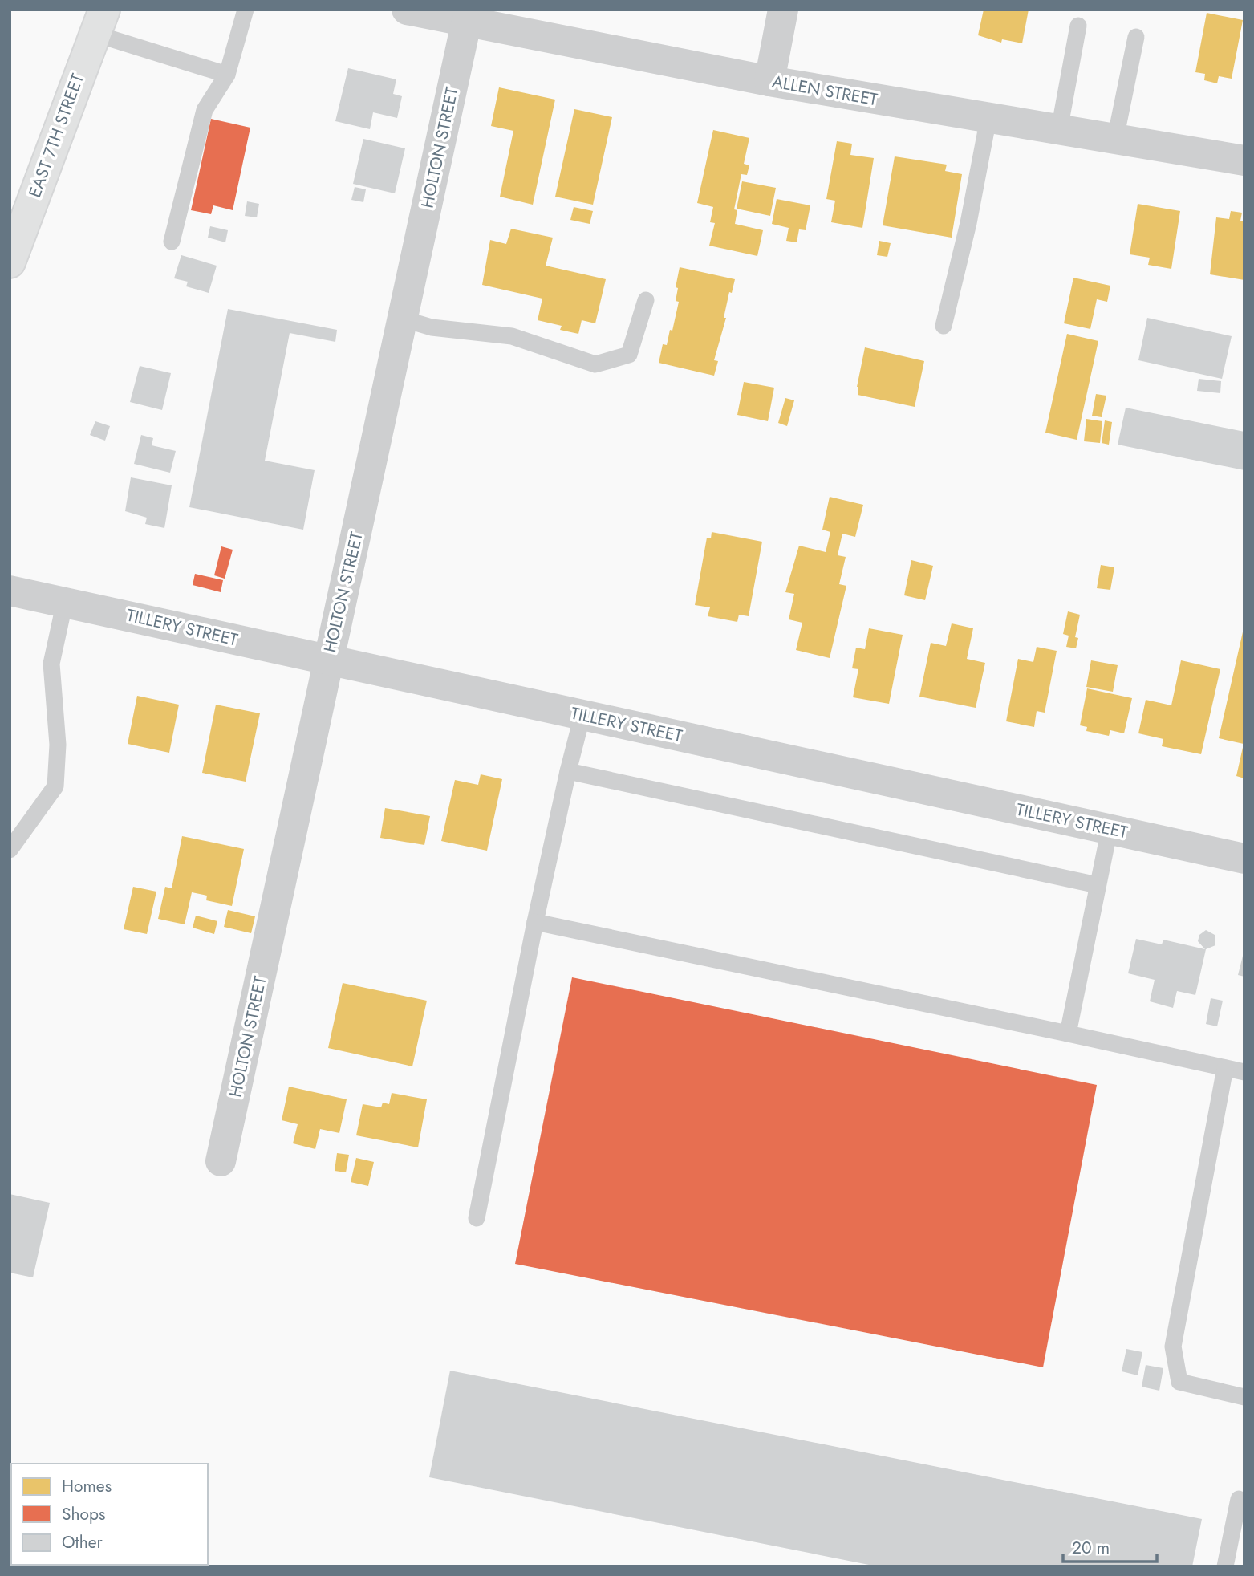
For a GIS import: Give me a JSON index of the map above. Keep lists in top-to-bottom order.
{
  "streets": {
    "main road": ["EAST 7TH STREET"],
    "street": ["ALLEN STREET", "HOLTON STREET", "TILLERY STREET"]
  },
  "crossings": [
    ["ALLEN STREET", "HOLTON STREET"],
    ["HOLTON STREET", "TILLERY STREET"]
  ],
  "legend": ["Homes", "Shops", "Other"],
  "scale_bar": "20 m"
}
